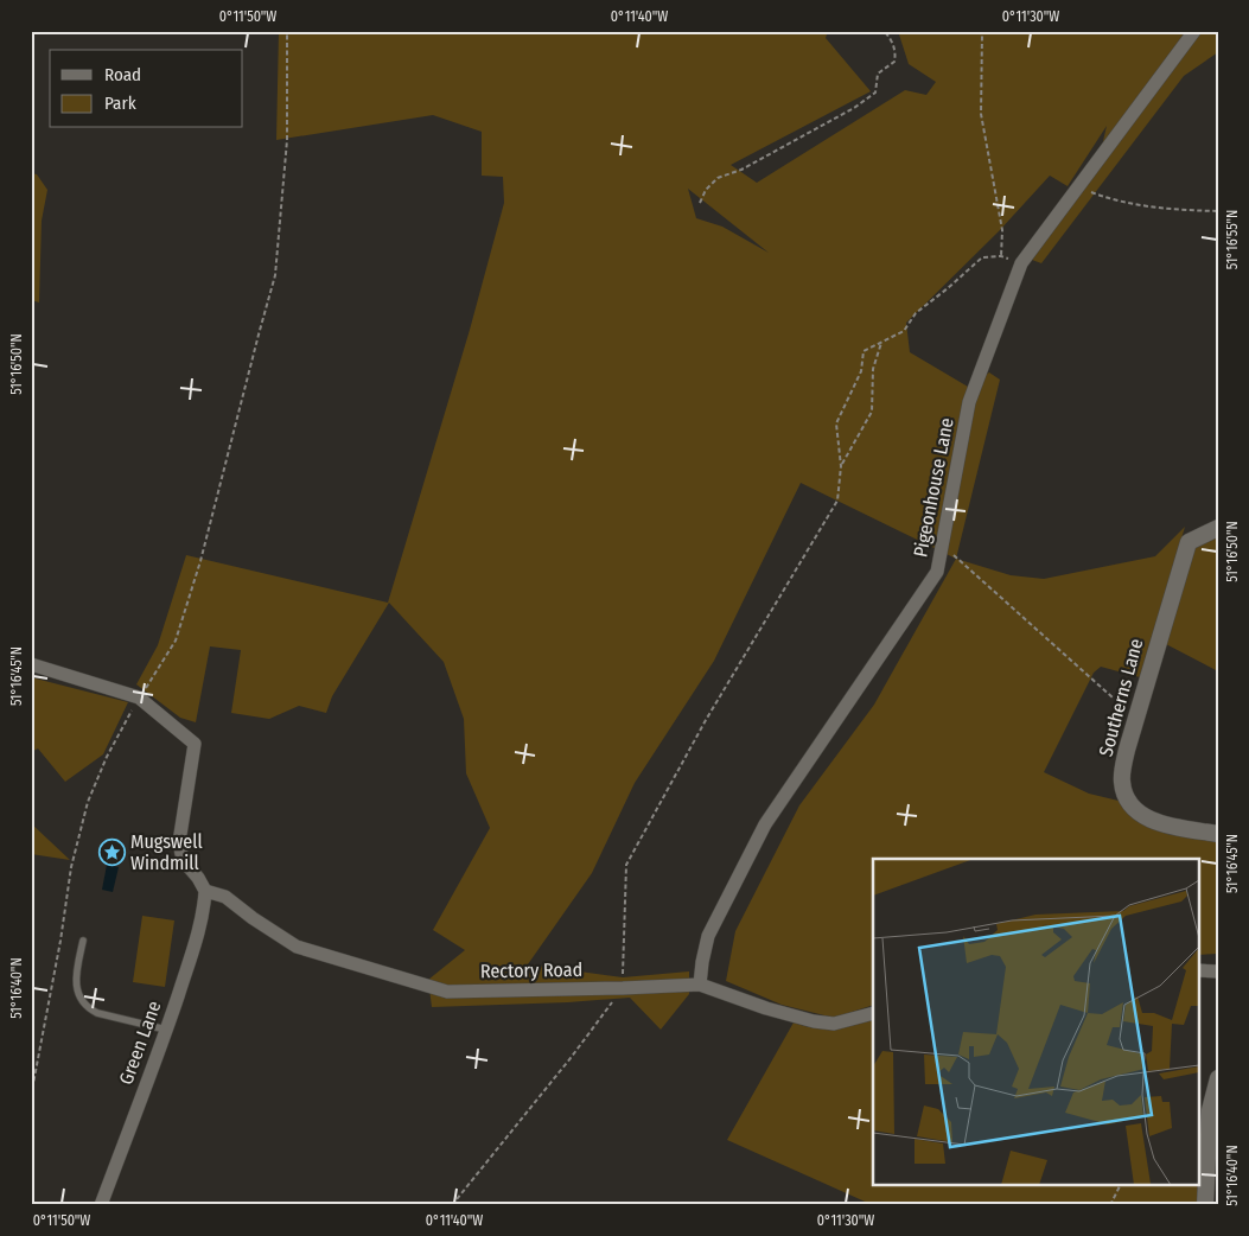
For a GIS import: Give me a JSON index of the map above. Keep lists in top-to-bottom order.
{
  "streets": {
    "street": [
      "Pigeonhouse Lane",
      "Southerns Lane",
      "Rectory Road",
      "Green Lane"
    ]
  },
  "crossings": [
    ["Pigeonhouse Lane", "Rectory Road"],
    ["Rectory Road", "Green Lane"]
  ],
  "places": {
    "place": ["Mugswell Windmill"]
  },
  "legend": ["Road", "Park"],
  "coordinates": [
    "0°11'50\"W",
    "0°11'40\"W",
    "0°11'30\"W",
    "51°16'55\"N",
    "51°16'50\"N",
    "51°16'45\"N",
    "51°16'40\"N"
  ]
}
